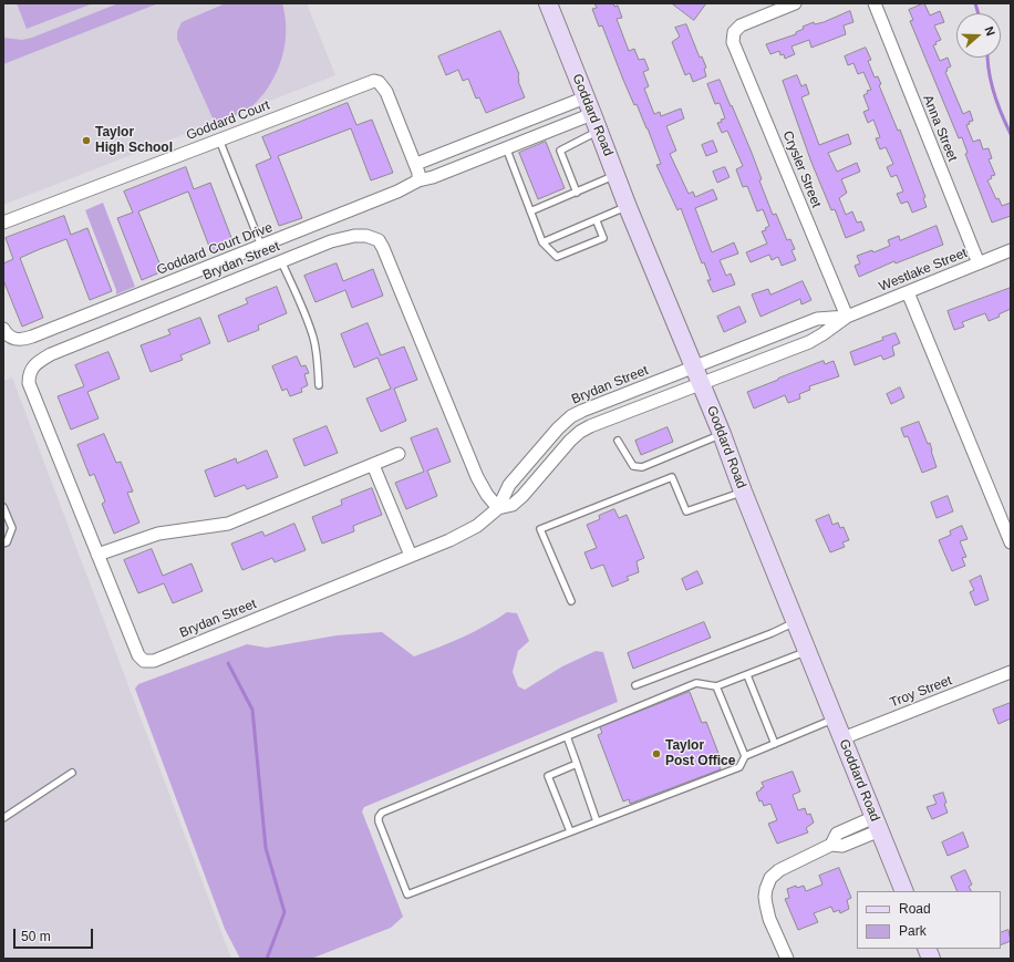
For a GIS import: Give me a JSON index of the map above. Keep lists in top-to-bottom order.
{
  "streets": {
    "main road": ["Goddard Road"],
    "street": [
      "Goddard Court",
      "Anna Street",
      "Crysler Street",
      "Goddard Court Drive",
      "Brydan Street",
      "Westlake Street",
      "Troy Street"
    ]
  },
  "crossings": [
    ["Goddard Road", "Brydan Street"],
    ["Goddard Road", "Westlake Street"],
    ["Goddard Road", "Troy Street"],
    ["Goddard Court", "Goddard Court Drive"],
    ["Anna Street", "Westlake Street"],
    ["Crysler Street", "Westlake Street"],
    ["Brydan Street", "Westlake Street"]
  ],
  "places": ["Taylor High School", "Taylor Post Office"],
  "legend": ["Road", "Park"],
  "scale_bar": "50 m",
  "north": "right"
}
